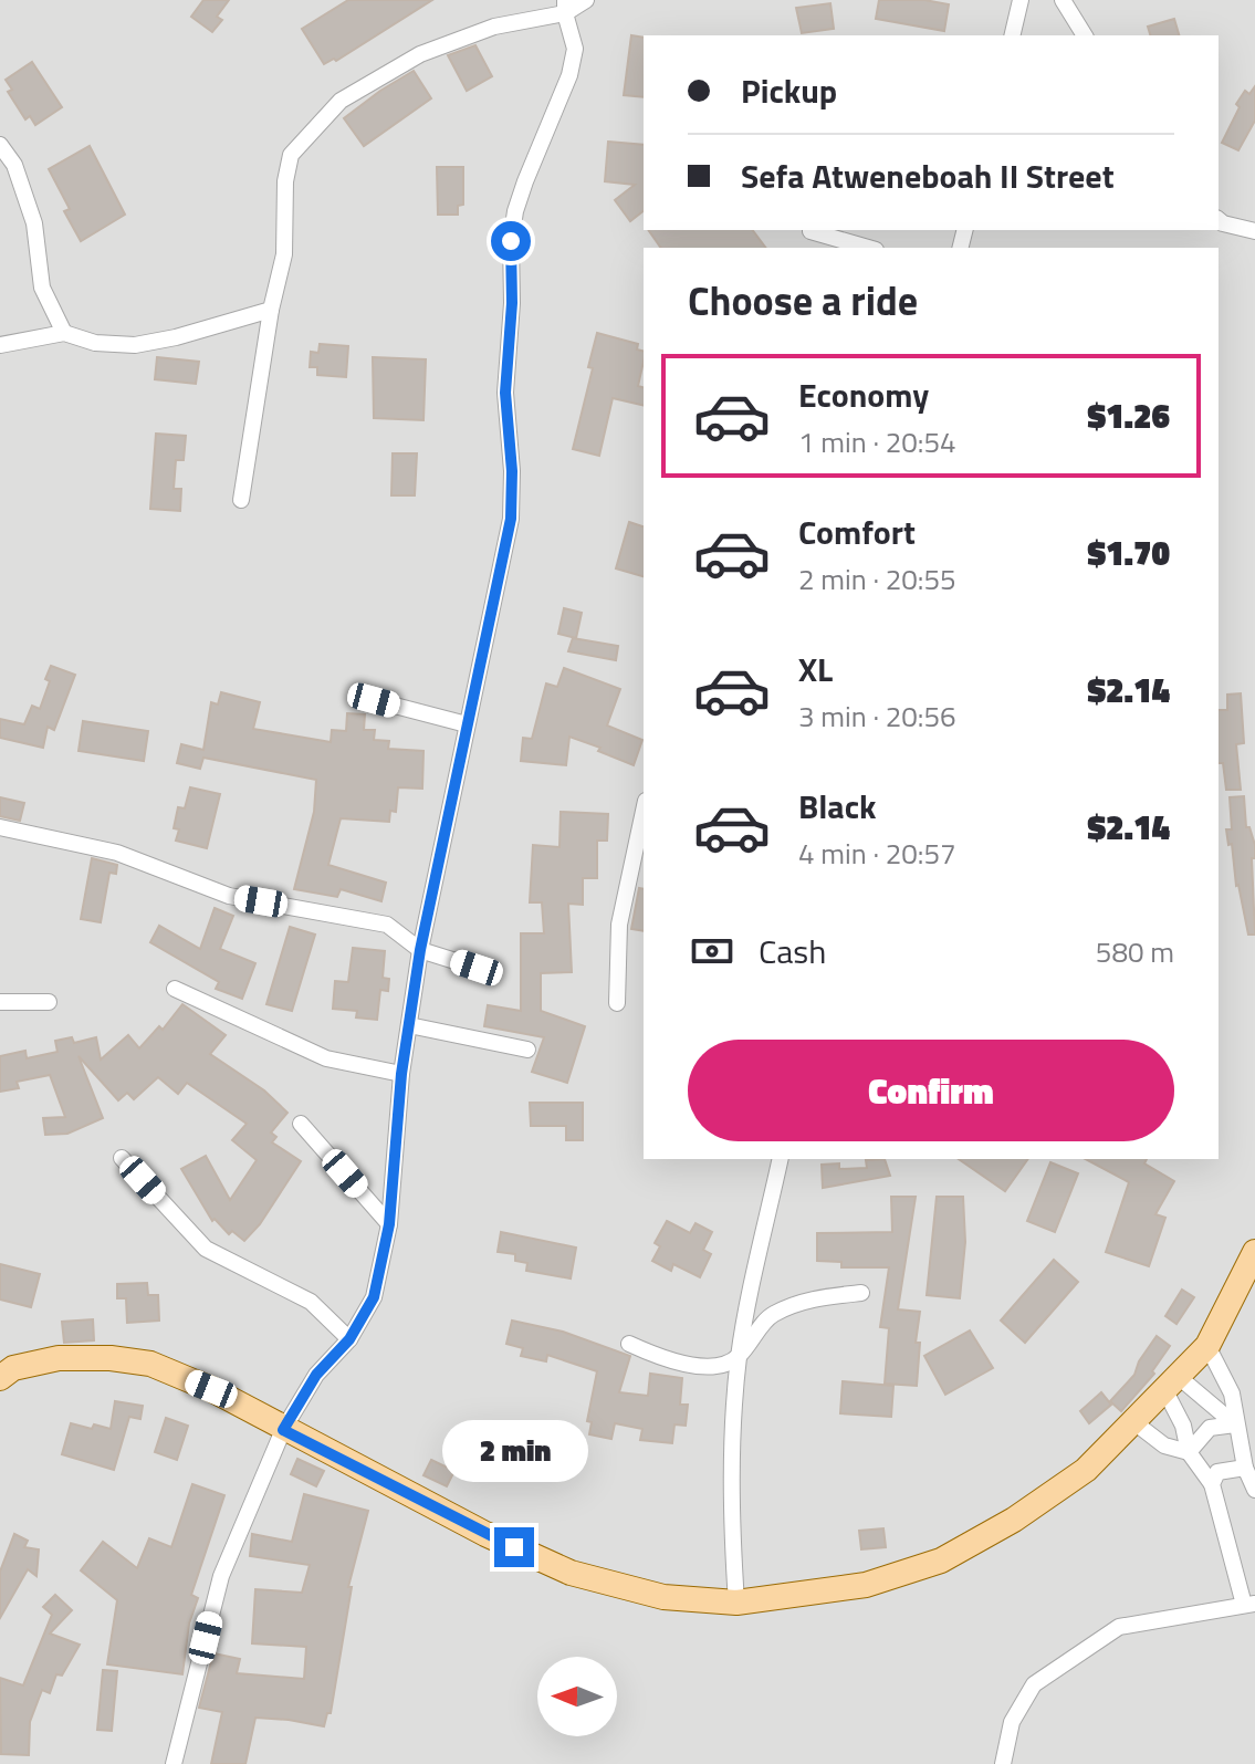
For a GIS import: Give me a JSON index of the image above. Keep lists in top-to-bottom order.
{
  "north": "left",
  "page": {
    "banner": ["Pickup", "Sefa Atweneboah II Street"],
    "heading": "Choose a ride",
    "list": [
      {
        "name": "Economy",
        "note": "1 min · 20:54",
        "value": "$1.26"
      },
      {
        "name": "Comfort",
        "note": "2 min · 20:55",
        "value": "$1.70"
      },
      {
        "name": "XL",
        "note": "3 min · 20:56",
        "value": "$2.14"
      },
      {
        "name": "Black",
        "note": "4 min · 20:57",
        "value": "$2.14"
      }
    ],
    "pay": ["Cash", "580 m"],
    "buttons": "Confirm",
    "bubble": "2 min"
  }
}
